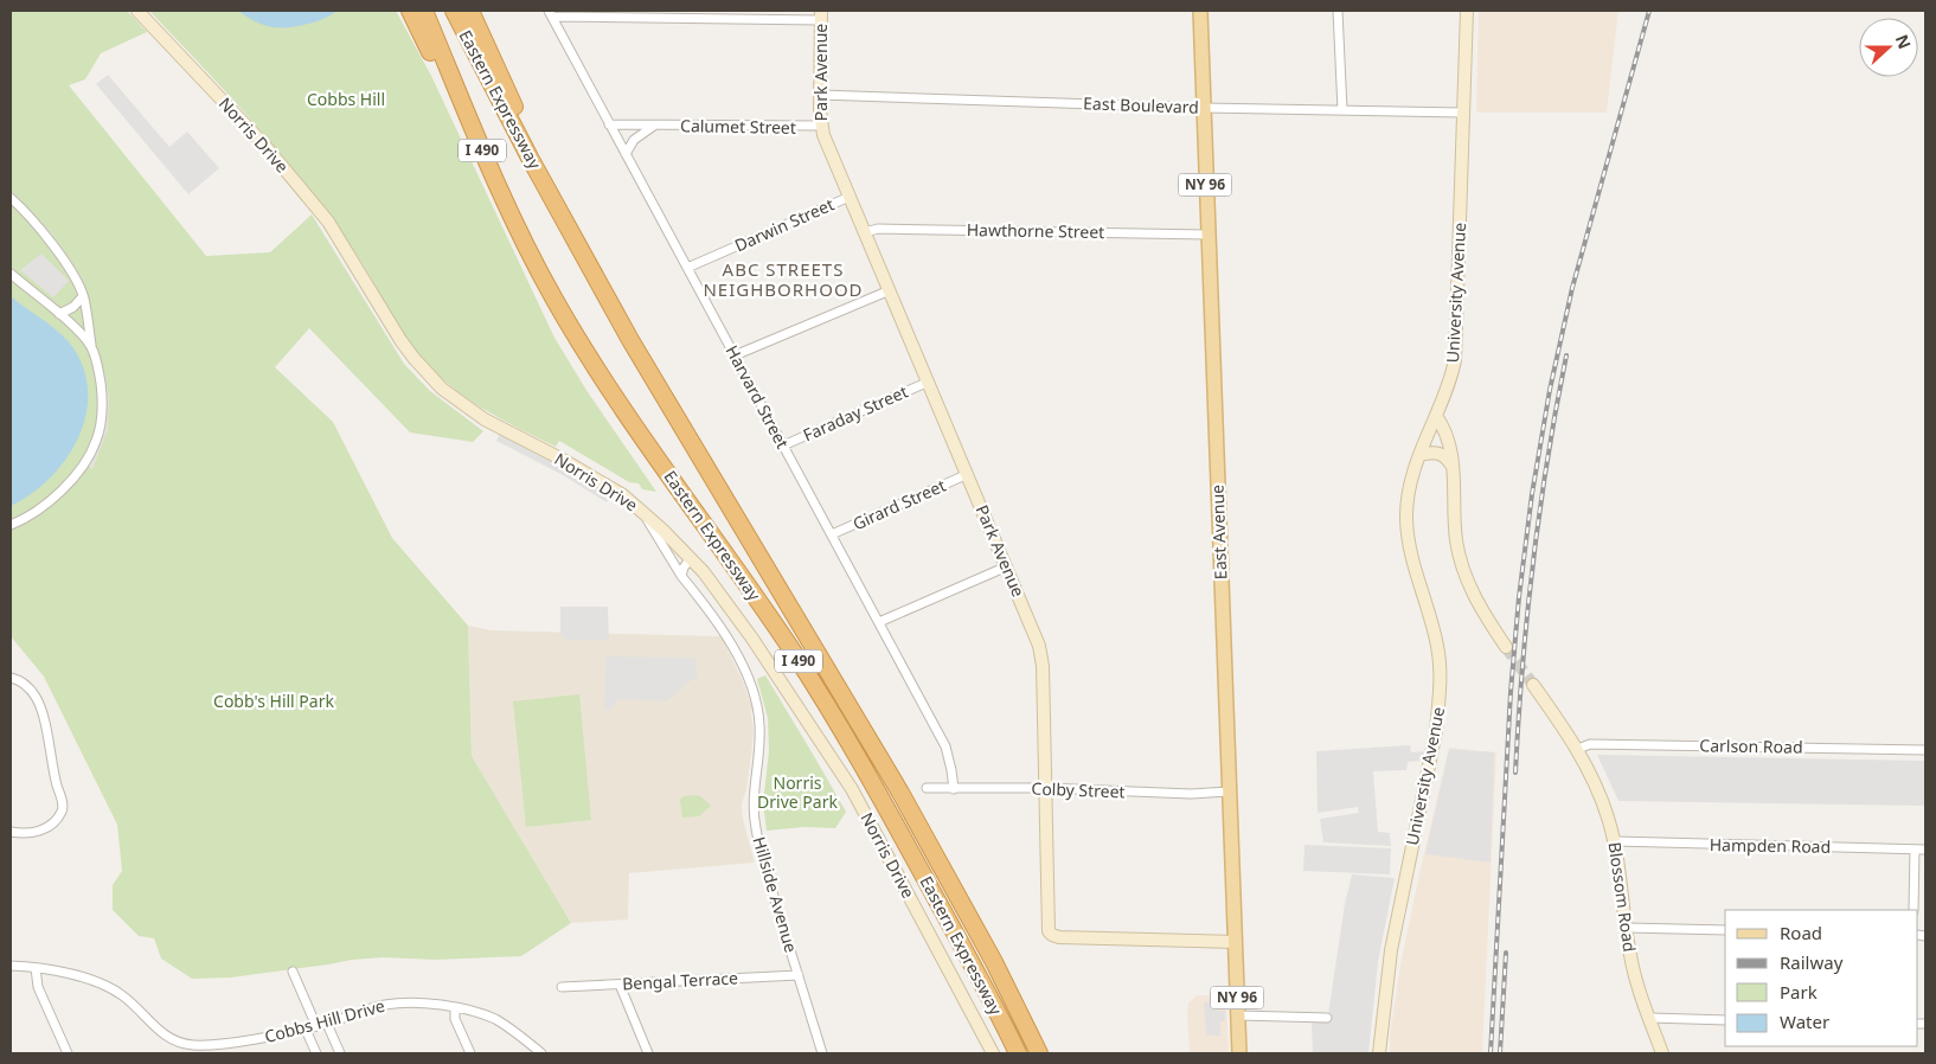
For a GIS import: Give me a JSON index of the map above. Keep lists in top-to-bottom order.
{
  "streets": {
    "highway": ["Eastern Expressway", "I 490"],
    "main road": ["NY 96", "East Avenue"],
    "street": [
      "Park Avenue",
      "East Boulevard",
      "Calumet Street",
      "Norris Drive",
      "Darwin Street",
      "Hawthorne Street",
      "University Avenue",
      "Harvard Street",
      "Faraday Street",
      "Girard Street",
      "Carlson Road",
      "Colby Street",
      "Hampden Road",
      "Hillside Avenue",
      "Blossom Road",
      "Bengal Terrace",
      "Cobbs Hill Drive"
    ]
  },
  "crossings": [
    ["Park Avenue", "East Boulevard"],
    ["Park Avenue", "Calumet Street"],
    ["Park Avenue", "Darwin Street"],
    ["Park Avenue", "Hawthorne Street"],
    ["Park Avenue", "Faraday Street"],
    ["Park Avenue", "Girard Street"],
    ["Park Avenue", "East Avenue"],
    ["Park Avenue", "Colby Street"],
    ["East Boulevard", "University Avenue"],
    ["East Boulevard", "East Avenue"],
    ["Calumet Street", "Harvard Street"],
    ["Norris Drive", "Hillside Avenue"],
    ["Darwin Street", "Harvard Street"],
    ["Hawthorne Street", "East Avenue"],
    ["Harvard Street", "Faraday Street"],
    ["Harvard Street", "Girard Street"],
    ["Harvard Street", "Colby Street"],
    ["East Avenue", "Colby Street"],
    ["Carlson Road", "Blossom Road"],
    ["Hampden Road", "Blossom Road"],
    ["Hillside Avenue", "Bengal Terrace"]
  ],
  "districts": ["ABC STREETS NEIGHBORHOOD"],
  "parks": ["Cobbs Hill", "Cobb's Hill Park", "Norris Drive Park"],
  "legend": [
    "Road",
    "Railway",
    "Park",
    "Water"
  ],
  "north": "right"
}
